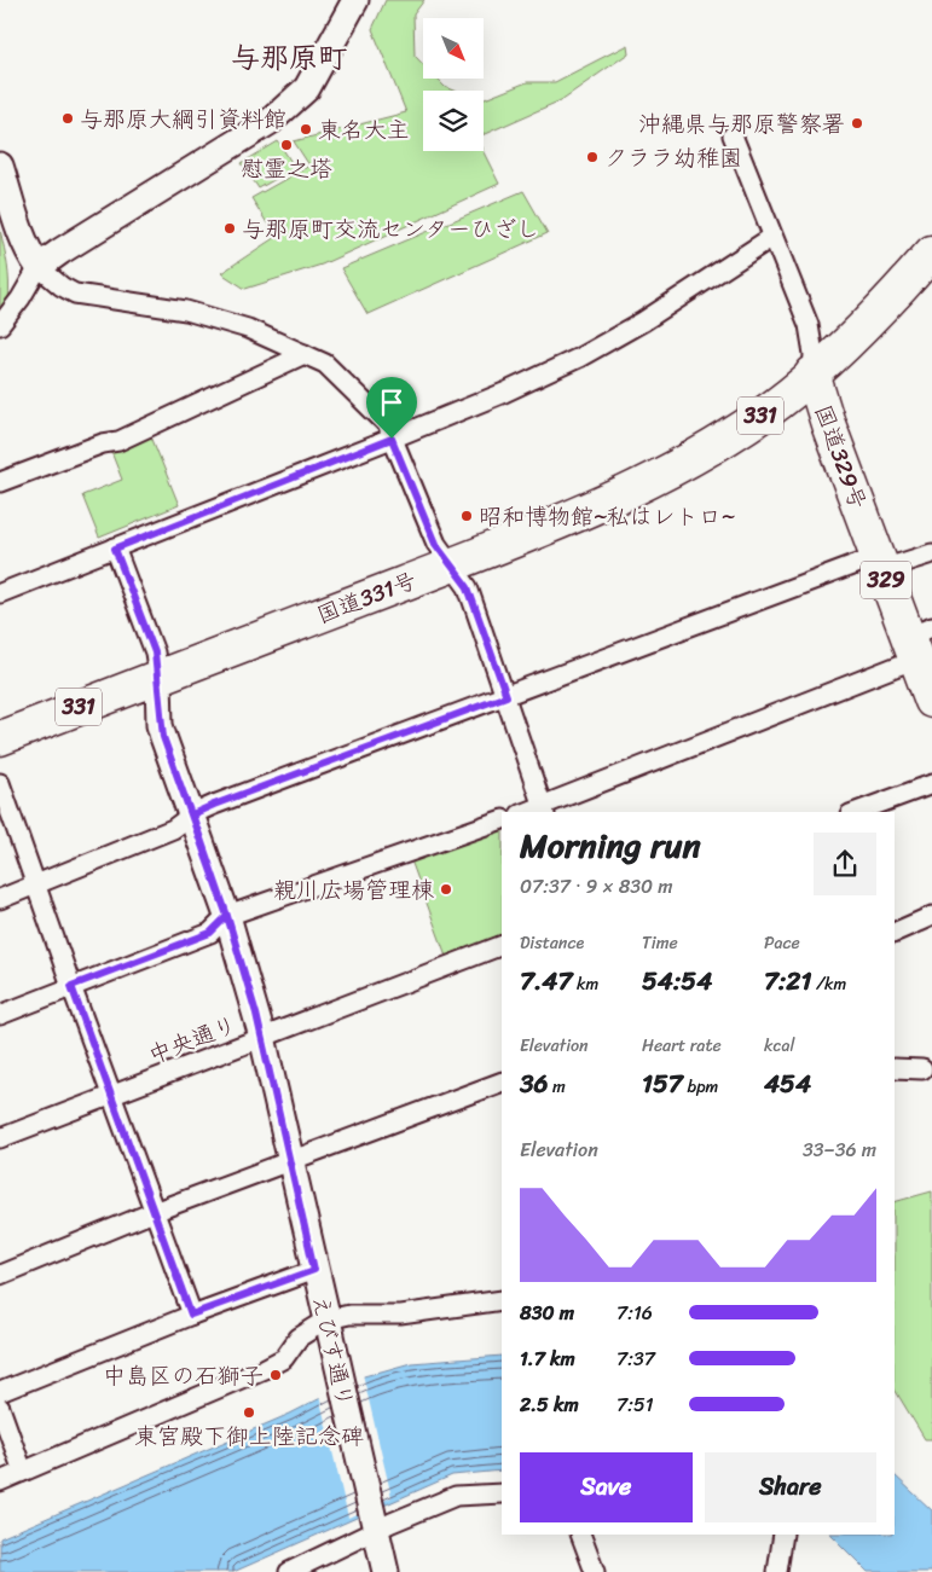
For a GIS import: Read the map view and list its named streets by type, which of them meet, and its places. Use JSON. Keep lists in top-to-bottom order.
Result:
{
  "streets": {
    "highway": [
      "331",
      "国道329号",
      "329",
      "国道331号"
    ],
    "street": ["中央通り", "えびす通り"]
  },
  "crossings": [
    ["国道329号", "国道331号"],
    ["国道331号", "えびす通り"],
    ["中央通り", "えびす通り"]
  ],
  "districts": ["与那原町"],
  "places": [
    "与那原大綱引資料館",
    "沖縄県与那原警察署",
    "東名大主",
    "慰霊之塔",
    "クララ幼稚園",
    "与那原町交流センターひざし",
    "昭和博物館~私はレトロ~",
    "親川広場管理棟",
    "中島区の石獅子",
    "東宮殿下御上陸記念碑"
  ],
  "north": "bottom right",
  "page": {
    "heading": ["Morning run", "07:37 · 9 × 830 m"],
    "stats": [
      ["Distance", "7.47 km"],
      ["Time", "54:54"],
      ["Pace", "7:21 /km"],
      ["Elevation", "36 m"],
      ["Heart rate", "157 bpm"],
      ["kcal", "454"]
    ],
    "chart": ["Elevation", "33–36 m"],
    "list": [
      {
        "name": "830 m",
        "note": "7:16"
      },
      {
        "name": "1.7 km",
        "note": "7:37"
      },
      {
        "name": "2.5 km",
        "note": "7:51"
      }
    ],
    "buttons": ["Save", "Share"]
  }
}
